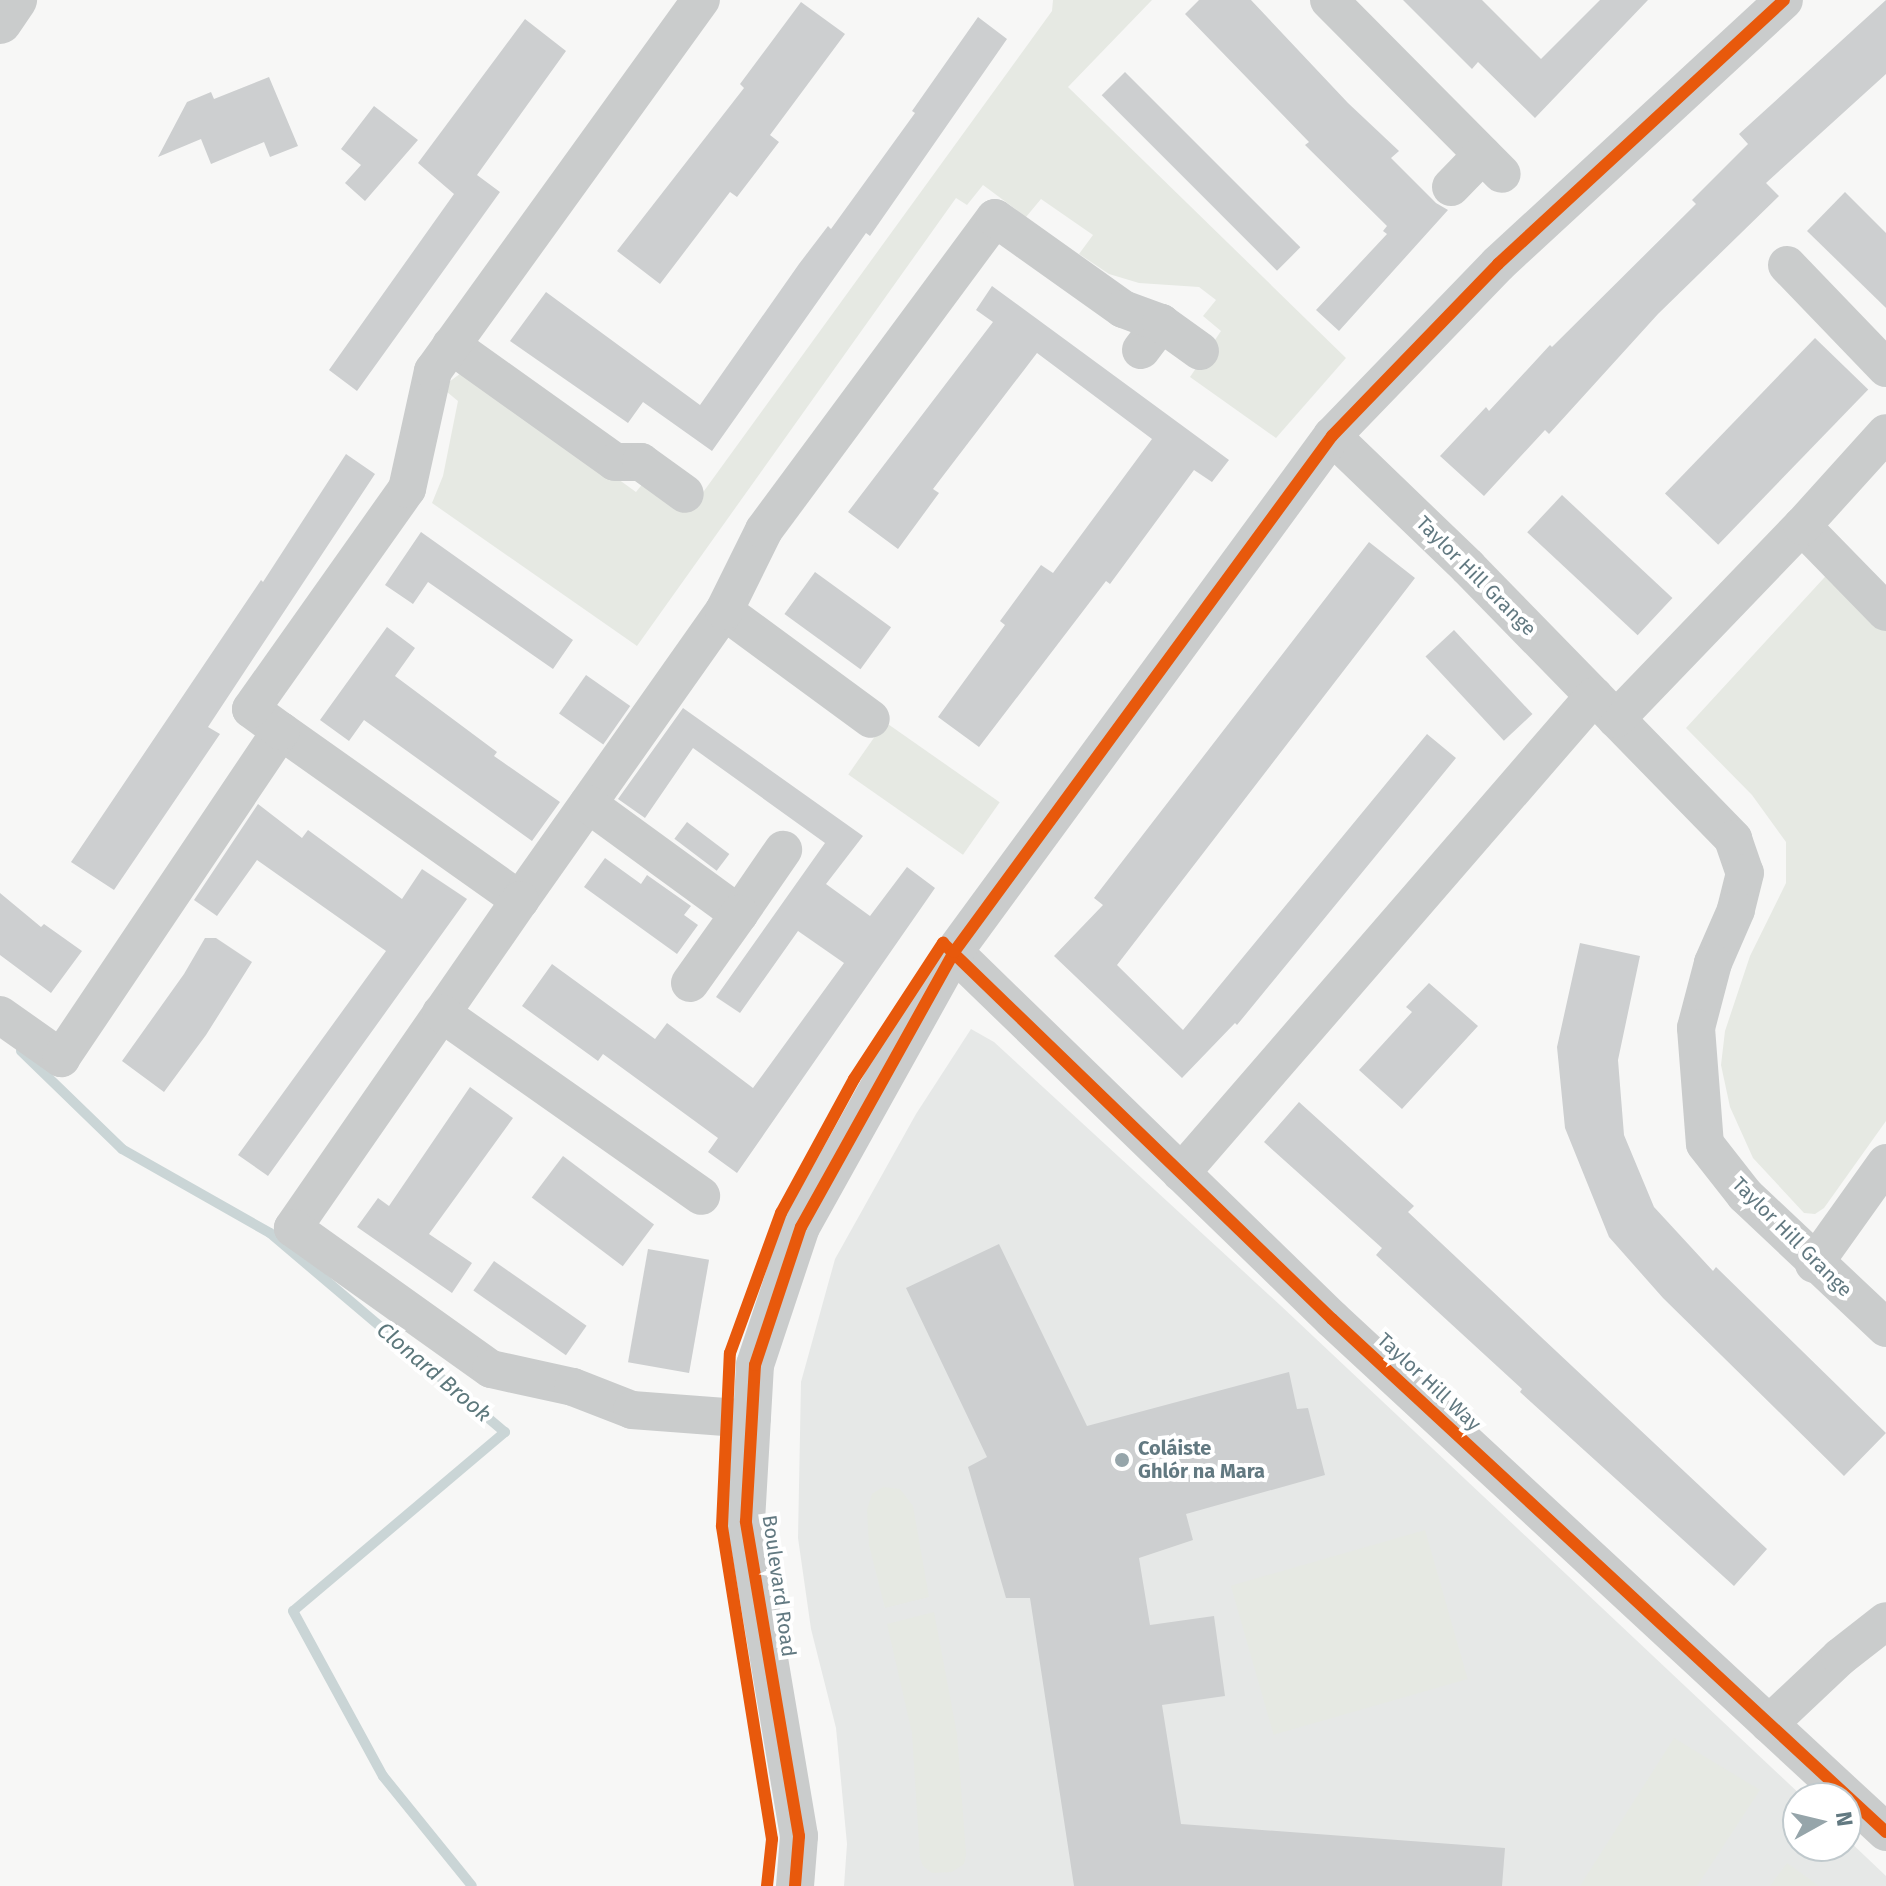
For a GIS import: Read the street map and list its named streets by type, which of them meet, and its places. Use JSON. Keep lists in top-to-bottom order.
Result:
{
  "streets": {
    "street": ["Taylor Hill Grange", "Taylor Hill Way", "Boulevard Road"]
  },
  "crossings": [
    ["Taylor Hill Grange", "Boulevard Road"],
    ["Taylor Hill Way", "Boulevard Road"]
  ],
  "water": ["Clonard Brook"],
  "places": ["Coláiste Ghlór na Mara"],
  "north": "right"
}
